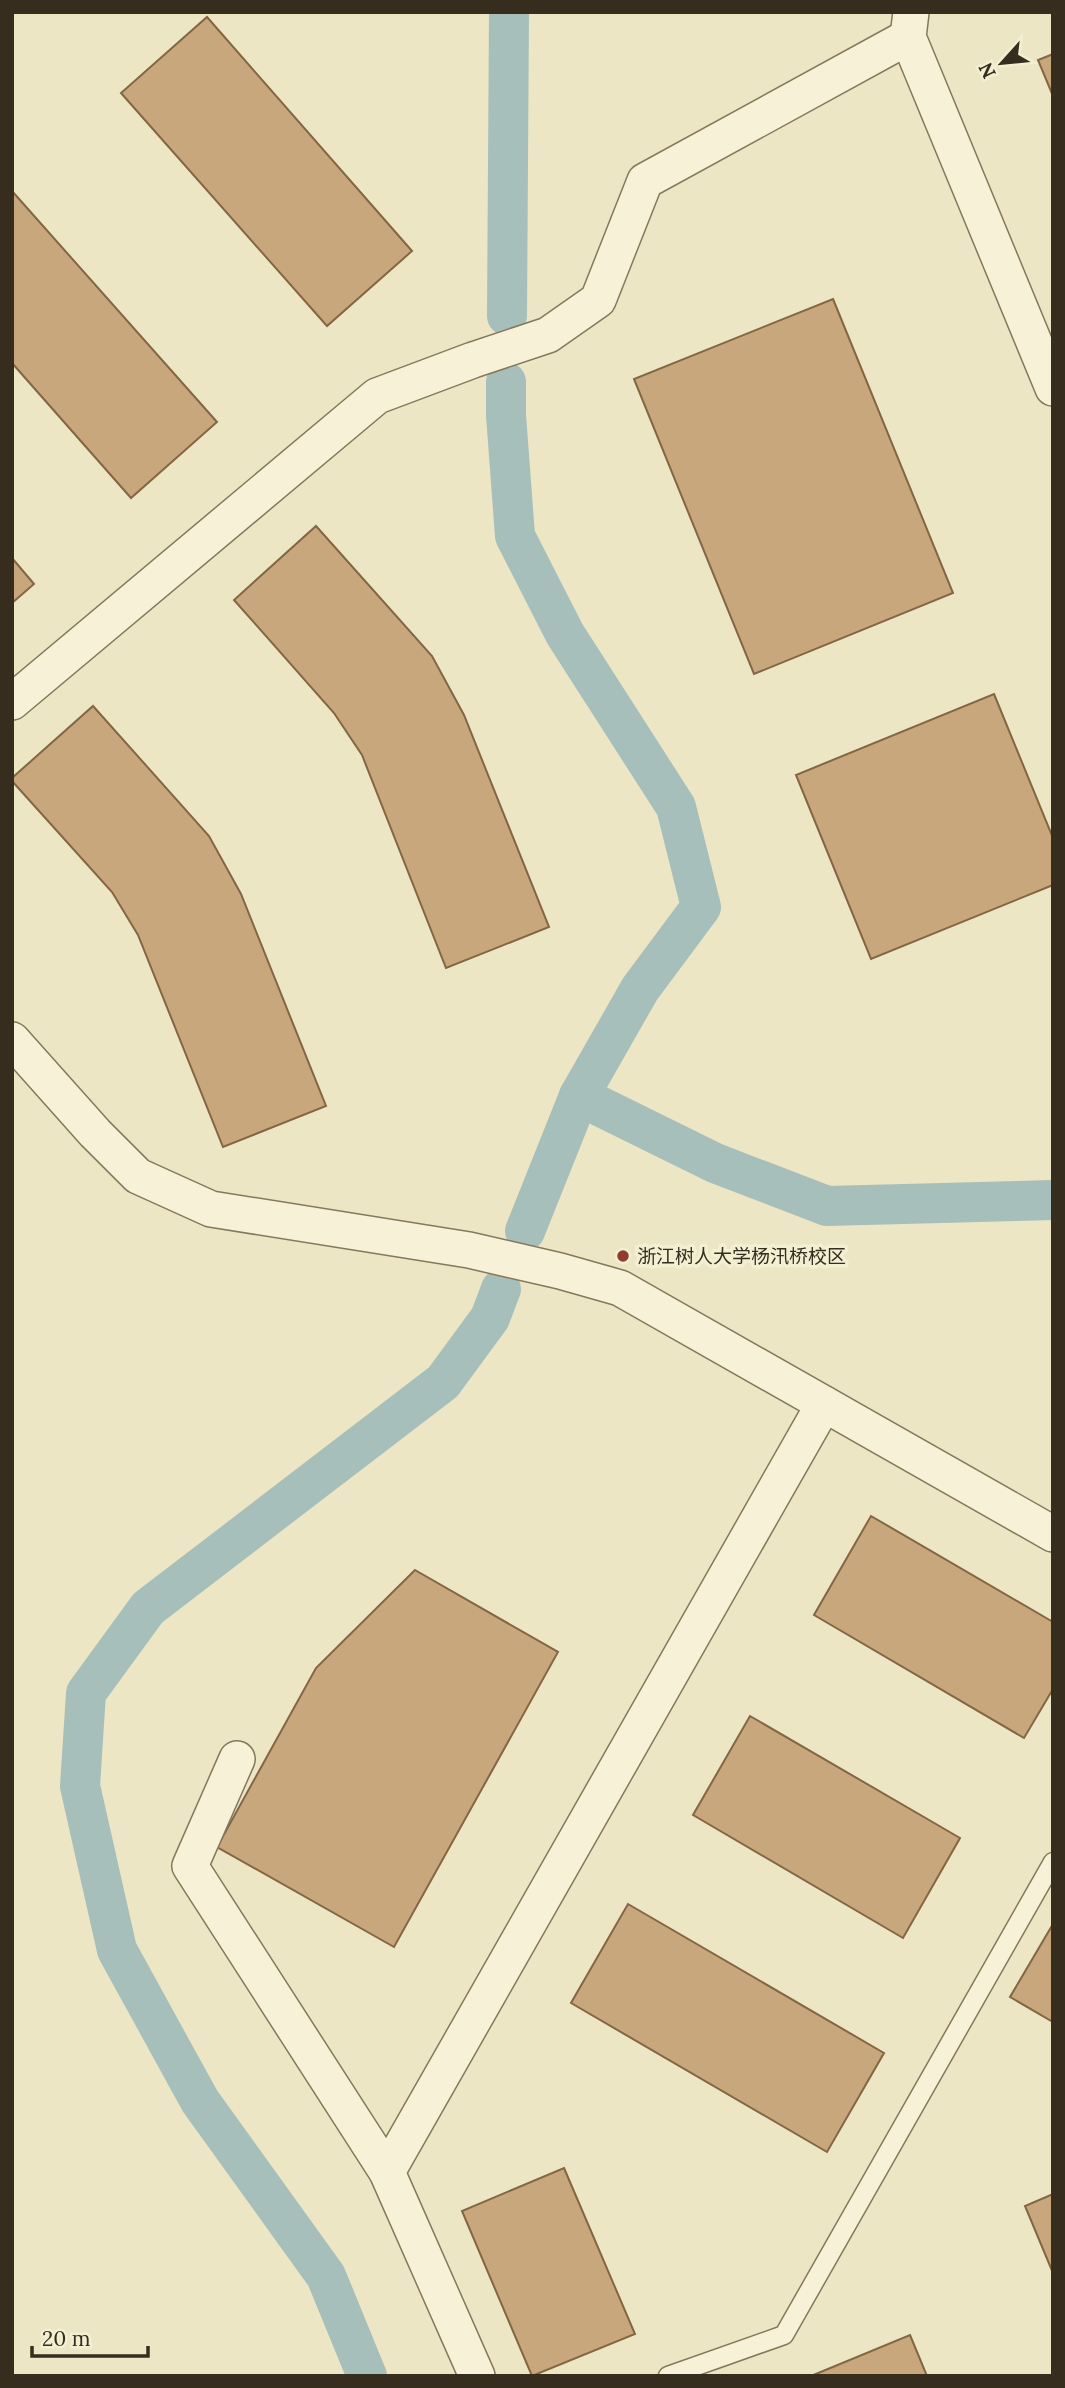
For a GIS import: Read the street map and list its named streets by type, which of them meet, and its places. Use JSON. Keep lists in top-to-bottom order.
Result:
{
  "places": ["浙江树人大学杨汛桥校区"],
  "scale_bar": "20 m",
  "north": "bottom left"
}
